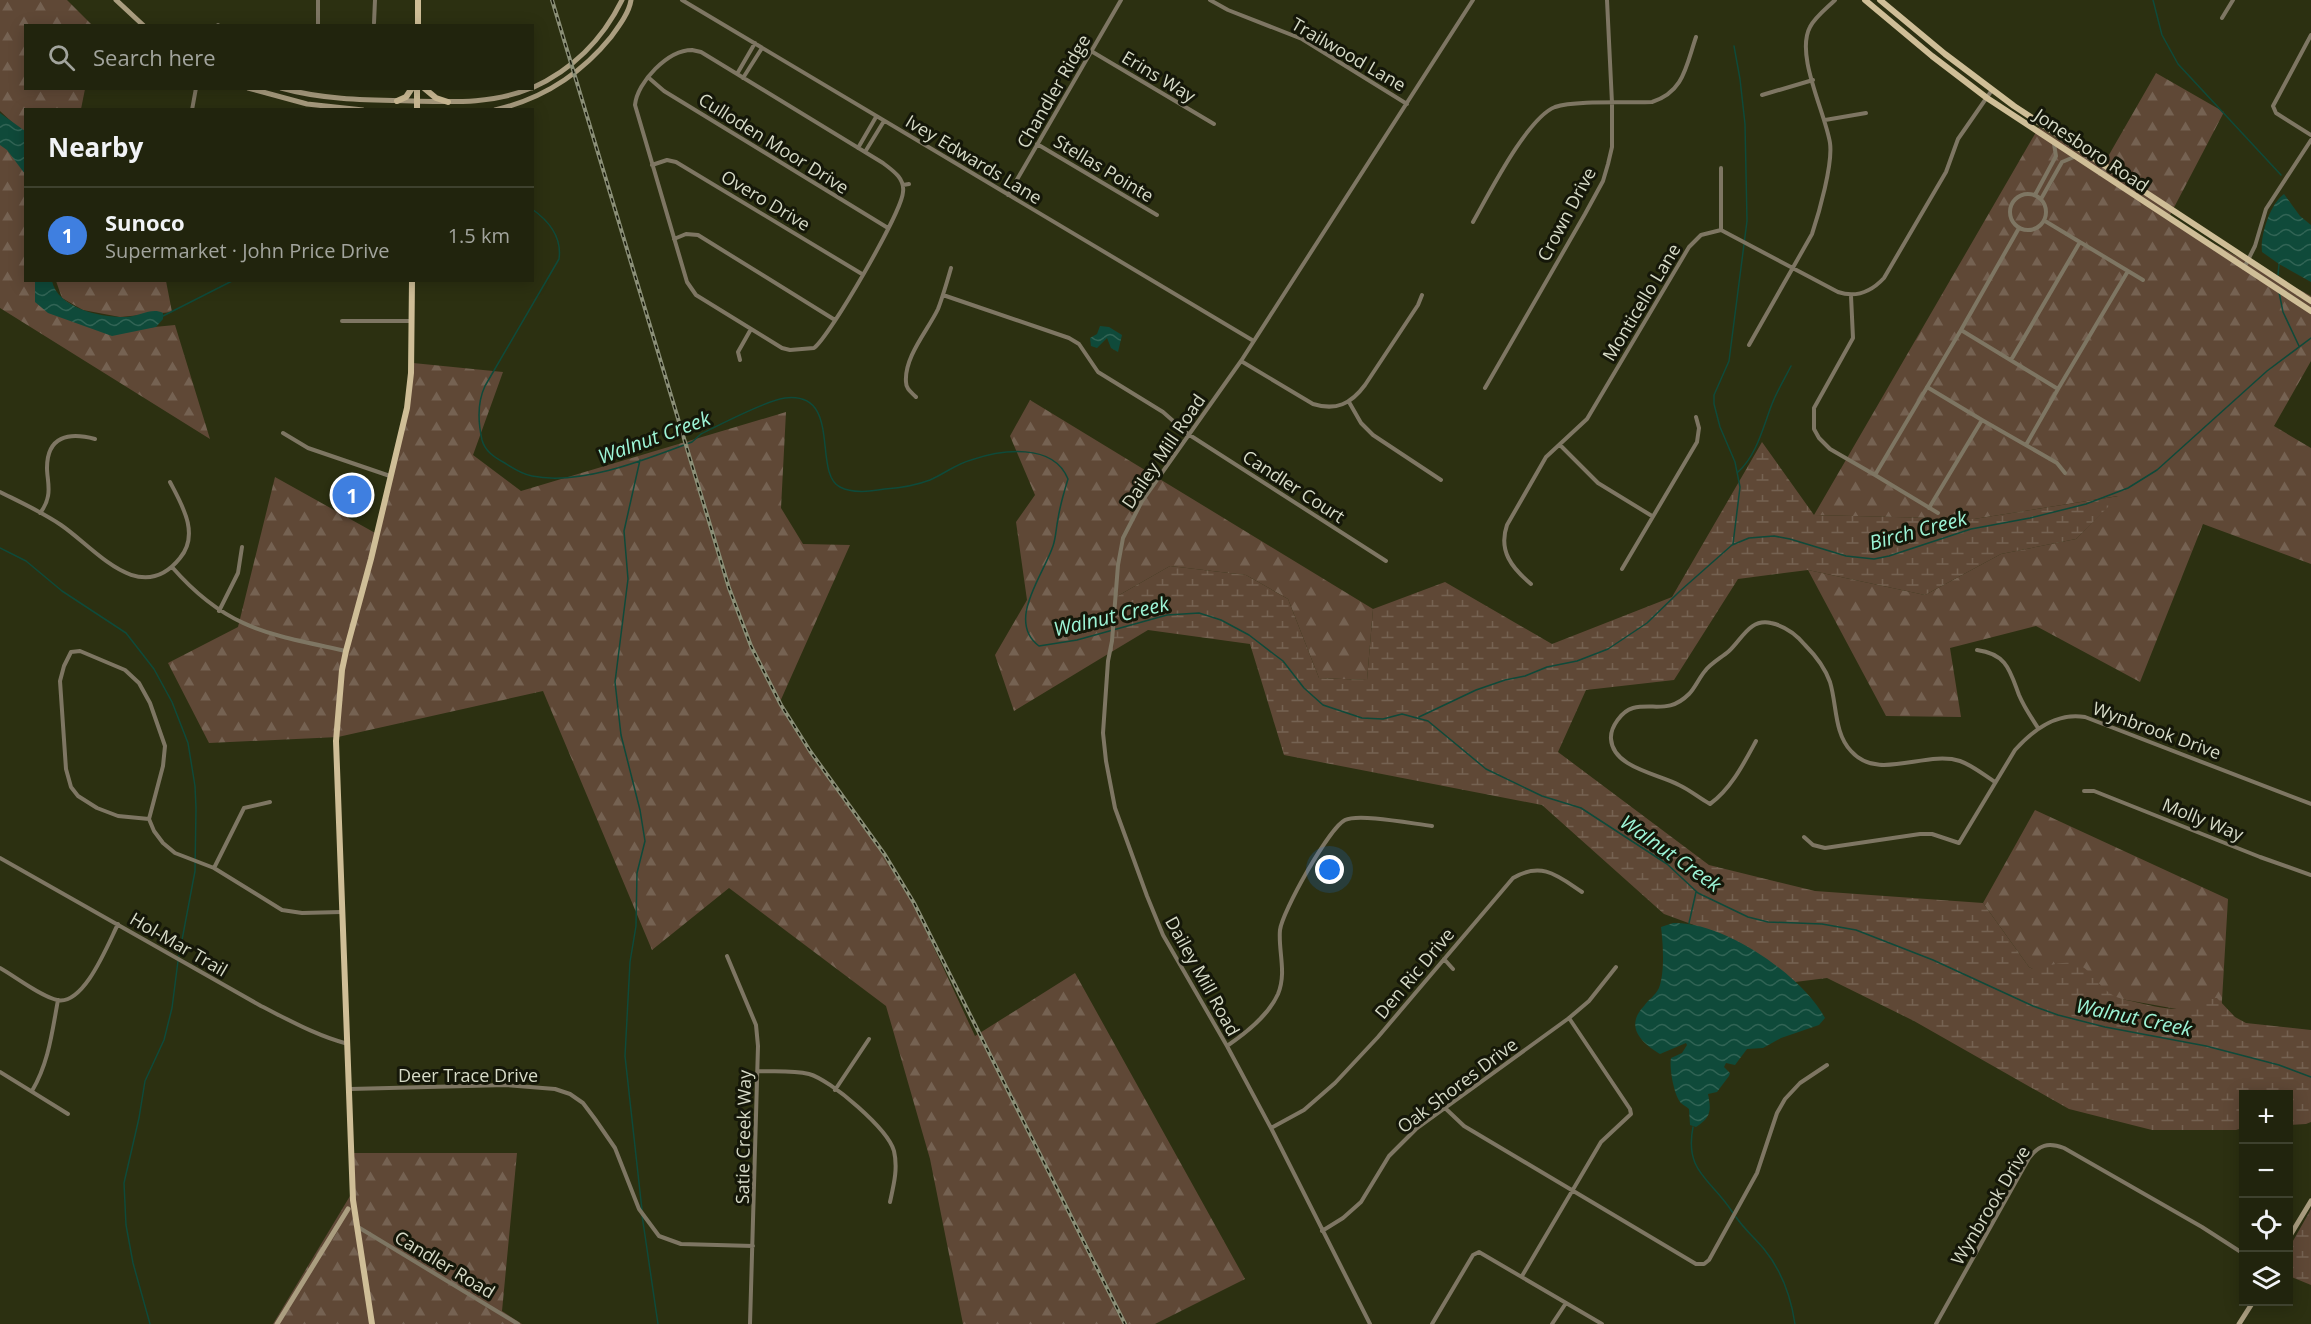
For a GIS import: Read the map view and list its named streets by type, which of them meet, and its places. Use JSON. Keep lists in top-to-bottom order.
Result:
{
  "streets": {
    "main road": ["Jonesboro Road"],
    "street": [
      "Trailwood Lane",
      "Erins Way",
      "Chandler Ridge",
      "Culloden Moor Drive",
      "Ivey Edwards Lane",
      "Stellas Pointe",
      "Overo Drive",
      "Crown Drive",
      "Monticello Lane",
      "Dailey Mill Road",
      "Candler Court",
      "Wynbrook Drive",
      "Molly Way",
      "Hol-Mar Trail",
      "Den Ric Drive",
      "Deer Trace Drive",
      "Oak Shores Drive",
      "Satie Creek Way",
      "Candler Road"
    ]
  },
  "crossings": [
    ["Trailwood Lane", "Dailey Mill Road"],
    ["Erins Way", "Chandler Ridge"],
    ["Chandler Ridge", "Ivey Edwards Lane"],
    ["Chandler Ridge", "Stellas Pointe"],
    ["Ivey Edwards Lane", "Dailey Mill Road"],
    ["Dailey Mill Road", "Candler Court"],
    ["Dailey Mill Road", "Den Ric Drive"],
    ["Dailey Mill Road", "Oak Shores Drive"],
    ["Deer Trace Drive", "Satie Creek Way"]
  ],
  "water": ["Walnut Creek", "Birch Creek"],
  "page": {
    "search": "Search here",
    "heading": "Nearby",
    "list": [
      {
        "mark": "1",
        "name": "Sunoco",
        "note": "Supermarket · John Price Drive",
        "value": "1.5 km"
      }
    ],
    "pins": "1",
    "map_buttons": ["+", "−"]
  }
}
